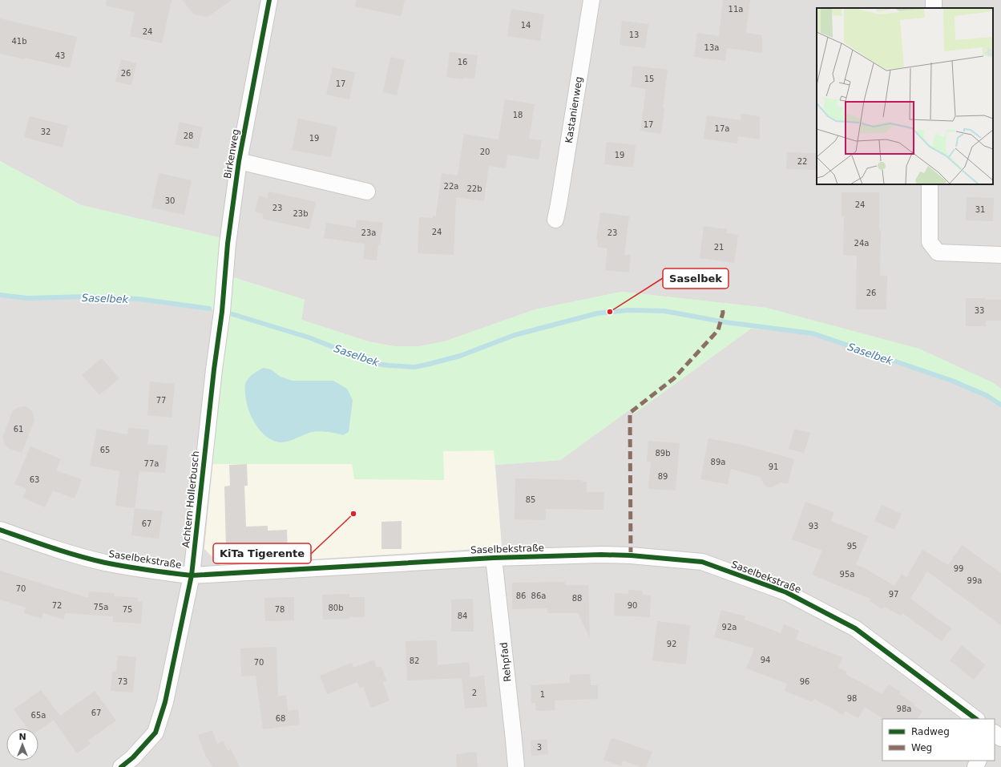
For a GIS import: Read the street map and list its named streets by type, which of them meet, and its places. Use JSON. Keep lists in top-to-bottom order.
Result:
{
  "streets": {
    "street": [
      "Kastanienweg",
      "Birkenweg",
      "Achtern Hollerbusch",
      "Saselbekstraße",
      "Rehpfad"
    ]
  },
  "crossings": [
    ["Birkenweg", "Achtern Hollerbusch"],
    ["Achtern Hollerbusch", "Saselbekstraße"],
    ["Saselbekstraße", "Rehpfad"]
  ],
  "water": ["Saselbek"],
  "places": ["Saselbek", "KiTa Tigerente"],
  "house_numbers": [
    "11a",
    "14",
    "24",
    "13",
    "41b",
    "13a",
    "43",
    "16",
    "26",
    "15",
    "17",
    "18",
    "17",
    "17a",
    "32",
    "28",
    "19",
    "20",
    "19",
    "22",
    "22a",
    "22b",
    "30",
    "24",
    "23",
    "31",
    "23b",
    "24",
    "23a",
    "23",
    "24a",
    "21",
    "26",
    "33",
    "77",
    "61",
    "65",
    "89b",
    "89a",
    "77a",
    "91",
    "89",
    "63",
    "85",
    "67",
    "93",
    "95",
    "99",
    "95a",
    "99a",
    "70",
    "97",
    "86",
    "86a",
    "88",
    "72",
    "90",
    "75a",
    "80b",
    "75",
    "78",
    "84",
    "92a",
    "92",
    "94",
    "82",
    "70",
    "73",
    "96",
    "2",
    "1",
    "98",
    "98a",
    "67",
    "65a",
    "68",
    "3"
  ],
  "legend": ["Radweg", "Weg"],
  "north": "top"
}
